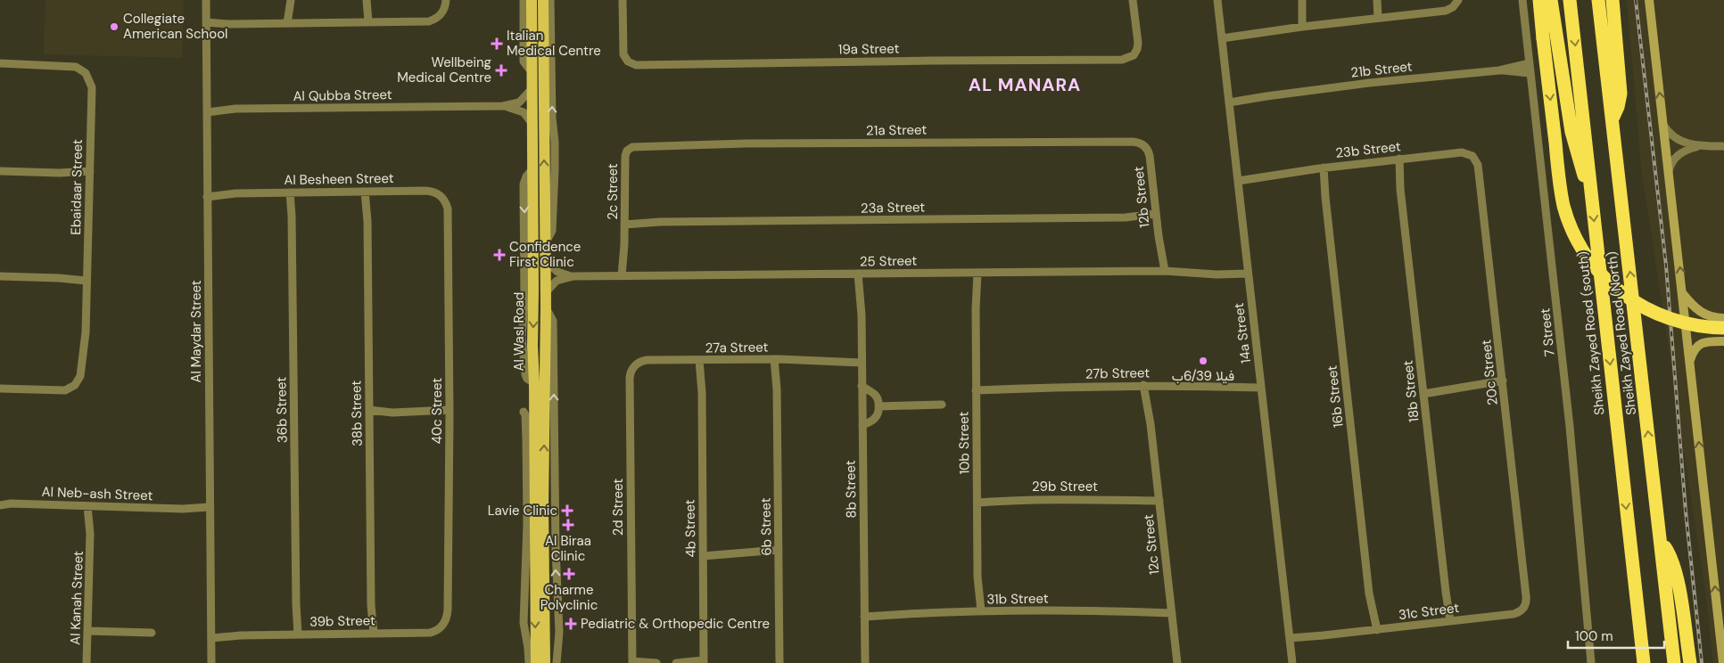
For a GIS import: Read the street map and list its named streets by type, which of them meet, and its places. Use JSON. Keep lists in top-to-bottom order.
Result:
{
  "streets": {
    "highway": ["Sheikh Zayed Road (south)", "Sheikh Zayed Road (North)"],
    "main road": ["Al Wasl Road"],
    "street": [
      "19a Street",
      "21b Street",
      "Al Qubba Street",
      "21a Street",
      "23b Street",
      "Al Besheen Street",
      "Ebaidaar Street",
      "2c Street",
      "12b Street",
      "23a Street",
      "25 Street",
      "Al Maydar Street",
      "7 Street",
      "14a Street",
      "27a Street",
      "20c Street",
      "27b Street",
      "18b Street",
      "16b Street",
      "36b Street",
      "40c Street",
      "38b Street",
      "10b Street",
      "29b Street",
      "8b Street",
      "Al Neb-ash Street",
      "2d Street",
      "6b Street",
      "4b Street",
      "12c Street",
      "Al Kanah Street",
      "31b Street",
      "31c Street",
      "39b Street"
    ]
  },
  "crossings": [
    ["21b Street", "7 Street"],
    ["21b Street", "14a Street"],
    ["Al Qubba Street", "Al Maydar Street"],
    ["Al Qubba Street", "Al Wasl Road"],
    ["21a Street", "2c Street"],
    ["21a Street", "12b Street"],
    ["23b Street", "14a Street"],
    ["23b Street", "20c Street"],
    ["23b Street", "18b Street"],
    ["23b Street", "16b Street"],
    ["Al Besheen Street", "Al Maydar Street"],
    ["Al Besheen Street", "36b Street"],
    ["Al Besheen Street", "40c Street"],
    ["Al Besheen Street", "38b Street"],
    ["2c Street", "23a Street"],
    ["2c Street", "25 Street"],
    ["12b Street", "23a Street"],
    ["12b Street", "25 Street"],
    ["25 Street", "Al Wasl Road"],
    ["25 Street", "14a Street"],
    ["25 Street", "10b Street"],
    ["25 Street", "8b Street"],
    ["Al Maydar Street", "Al Neb-ash Street"],
    ["Al Maydar Street", "39b Street"],
    ["14a Street", "27b Street"],
    ["14a Street", "31c Street"],
    ["27a Street", "8b Street"],
    ["27a Street", "2d Street"],
    ["27a Street", "6b Street"],
    ["27a Street", "4b Street"],
    ["20c Street", "31c Street"],
    ["27b Street", "10b Street"],
    ["27b Street", "12c Street"],
    ["18b Street", "31c Street"],
    ["16b Street", "31c Street"],
    ["36b Street", "39b Street"],
    ["40c Street", "39b Street"],
    ["38b Street", "39b Street"],
    ["10b Street", "29b Street"],
    ["10b Street", "31b Street"],
    ["29b Street", "12c Street"],
    ["8b Street", "31b Street"],
    ["Al Neb-ash Street", "Al Kanah Street"],
    ["12c Street", "31b Street"]
  ],
  "one_way": ["Sheikh Zayed Road (North)"],
  "districts": ["AL MANARA"],
  "places": {
    "other": ["Collegiate American School", "فيلا 6/39ب"],
    "health": [
      "Italian Medical Centre",
      "Wellbeing Medical Centre",
      "Confidence First Clinic",
      "Lavie Clinic",
      "Al Biraa Clinic",
      "Charme Polyclinic",
      "Pediatric & Orthopedic Centre"
    ]
  },
  "scale_bar": "100 m"
}
